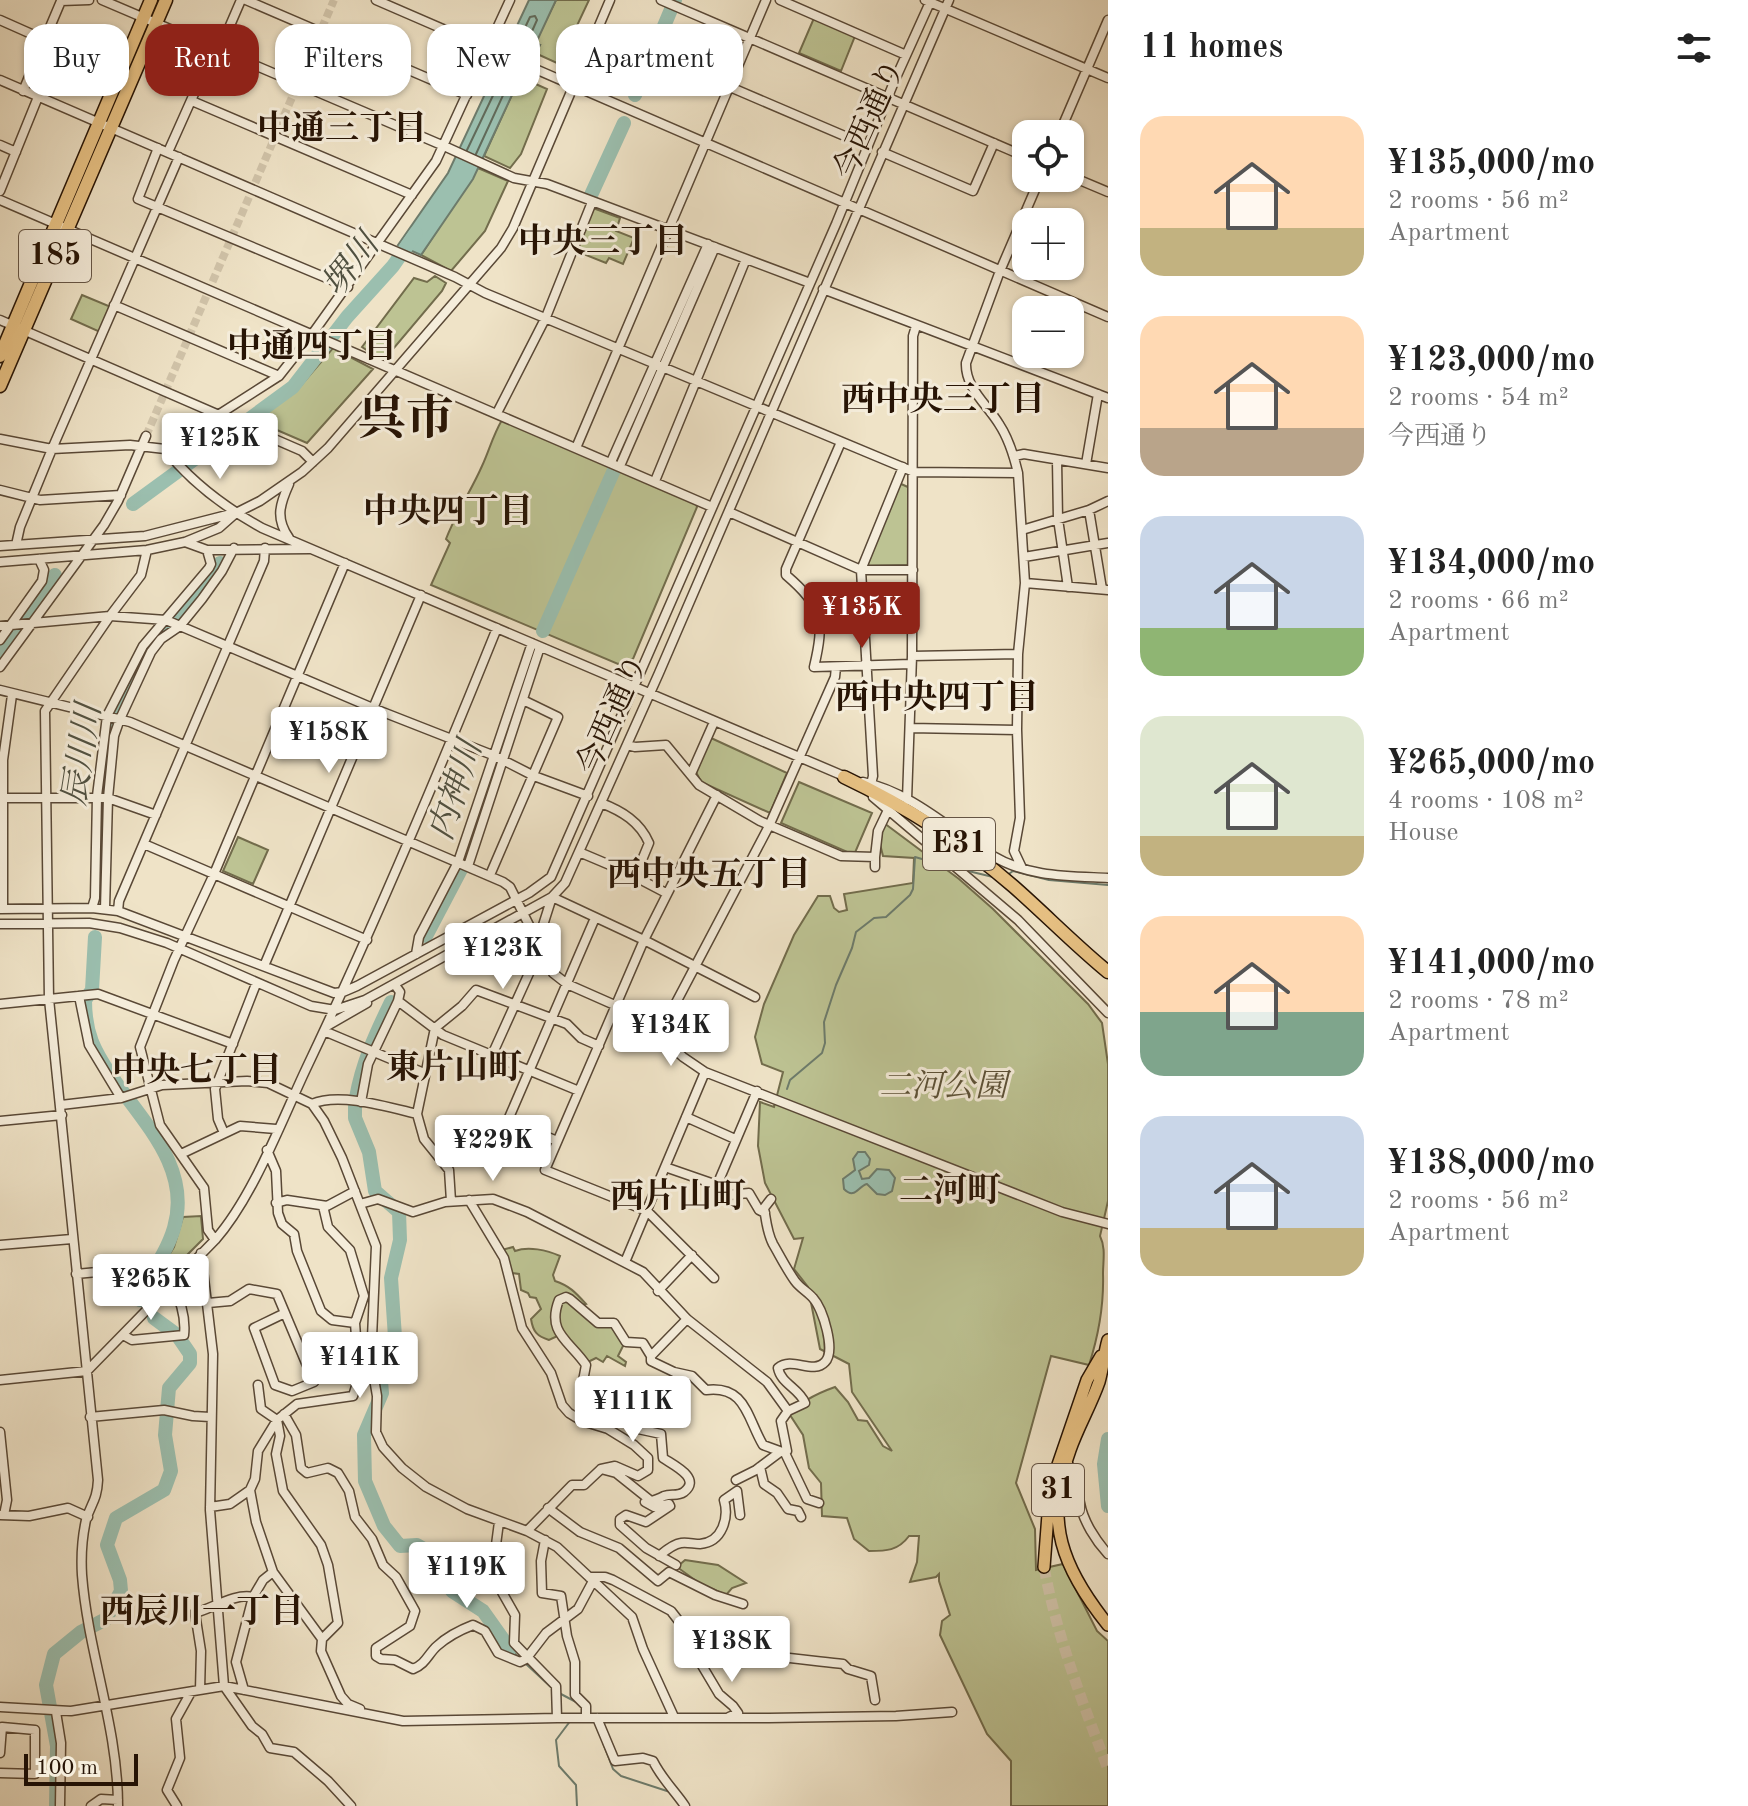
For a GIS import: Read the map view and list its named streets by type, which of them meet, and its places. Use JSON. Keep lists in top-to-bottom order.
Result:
{
  "streets": {
    "highway": ["185", "E31"],
    "main road": ["31"],
    "street": ["今西通り"]
  },
  "districts": [
    "中通三丁目",
    "中央三丁目",
    "中通四丁目",
    "西中央三丁目",
    "呉市",
    "中央四丁目",
    "西中央四丁目",
    "西中央五丁目",
    "東片山町",
    "中央七丁目",
    "二河町",
    "西片山町",
    "西辰川一丁目"
  ],
  "water": ["堺川", "辰川川", "内神川"],
  "parks": ["二河公園"],
  "scale_bar": "100 m",
  "page": {
    "heading": "11 homes",
    "chip": [
      "Buy",
      "Rent",
      "Filters",
      "New",
      "Apartment"
    ],
    "list": [
      {
        "name": "¥135,000/mo",
        "note": "2 rooms · 56 m² · Apartment"
      },
      {
        "name": "¥123,000/mo",
        "note": "2 rooms · 54 m² · 今西通り"
      },
      {
        "name": "¥134,000/mo",
        "note": "2 rooms · 66 m² · Apartment"
      },
      {
        "name": "¥265,000/mo",
        "note": "4 rooms · 108 m² · House"
      },
      {
        "name": "¥141,000/mo",
        "note": "2 rooms · 78 m² · Apartment"
      },
      {
        "name": "¥138,000/mo",
        "note": "2 rooms · 56 m² · Apartment"
      }
    ],
    "map_buttons": ["+", "−"],
    "price": [
      "¥125K",
      "¥135K",
      "¥158K",
      "¥123K",
      "¥134K",
      "¥229K",
      "¥265K",
      "¥141K",
      "¥111K",
      "¥119K",
      "¥138K"
    ],
    "scale": "100 m"
  }
}
